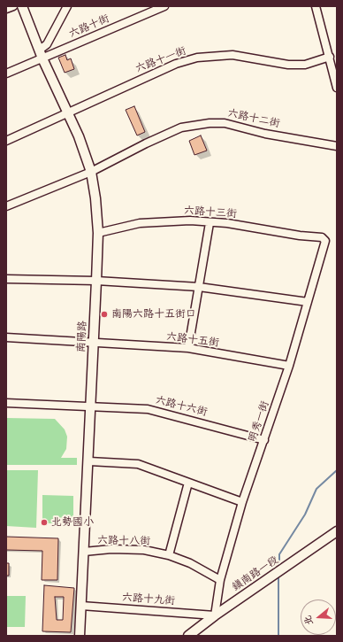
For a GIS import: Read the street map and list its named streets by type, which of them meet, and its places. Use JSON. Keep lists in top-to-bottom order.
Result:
{
  "streets": {
    "street": [
      "六路十街",
      "六路十一街",
      "六路十二街",
      "六路十三街",
      "南陽路",
      "六路十五街",
      "六路十六街",
      "明秀一街",
      "六路十八街",
      "鎮南路一段",
      "六路十九街"
    ]
  },
  "crossings": [
    ["六路十街", "南陽路"],
    ["六路十一街", "南陽路"],
    ["六路十二街", "南陽路"],
    ["六路十三街", "南陽路"],
    ["六路十三街", "明秀一街"],
    ["南陽路", "六路十五街"],
    ["南陽路", "六路十六街"],
    ["南陽路", "六路十八街"],
    ["南陽路", "六路十九街"],
    ["六路十五街", "明秀一街"],
    ["六路十六街", "明秀一街"],
    ["明秀一街", "六路十八街"],
    ["明秀一街", "鎮南路一段"],
    ["明秀一街", "六路十九街"],
    ["鎮南路一段", "六路十九街"]
  ],
  "places": ["南陽六路十五街口", "北勢國小"],
  "north": "left"
}
